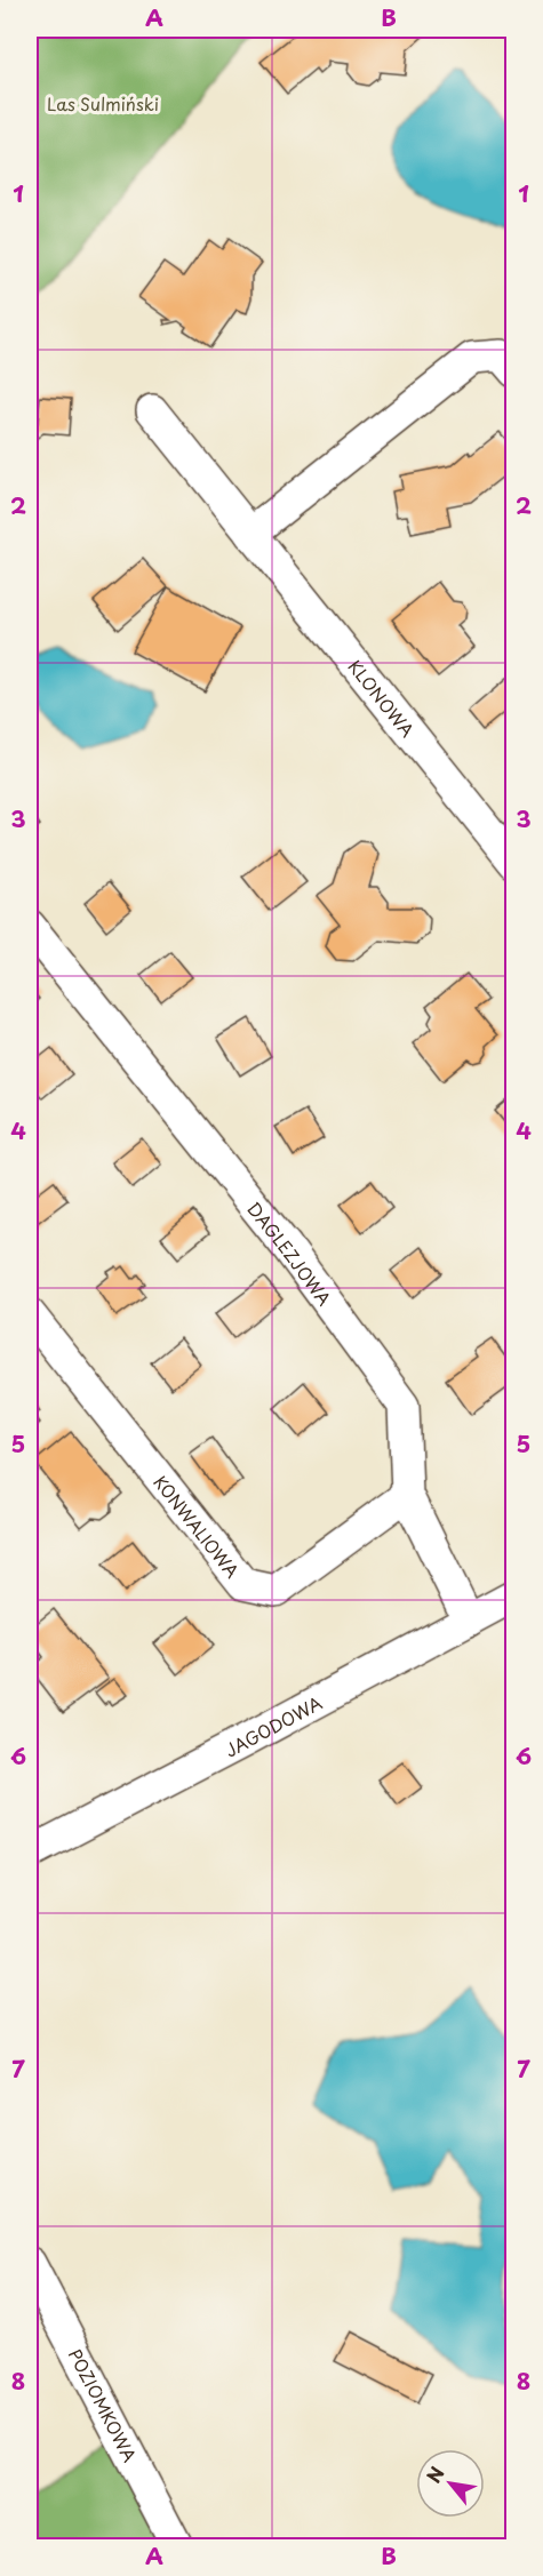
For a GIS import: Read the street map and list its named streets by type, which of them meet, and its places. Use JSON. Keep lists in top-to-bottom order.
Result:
{
  "streets": {
    "street": [
      "KLONOWA",
      "DAGLEZJOWA",
      "KONWALIOWA",
      "JAGODOWA",
      "POZIOMKOWA"
    ]
  },
  "crossings": [
    ["DAGLEZJOWA", "KONWALIOWA"],
    ["DAGLEZJOWA", "JAGODOWA"]
  ],
  "parks": ["Las Sulmiński"],
  "north": "top left",
  "grid": {
    "columns": ["A", "B"],
    "rows": [
      "1",
      "2",
      "3",
      "4",
      "5",
      "6",
      "7",
      "8"
    ]
  }
}
